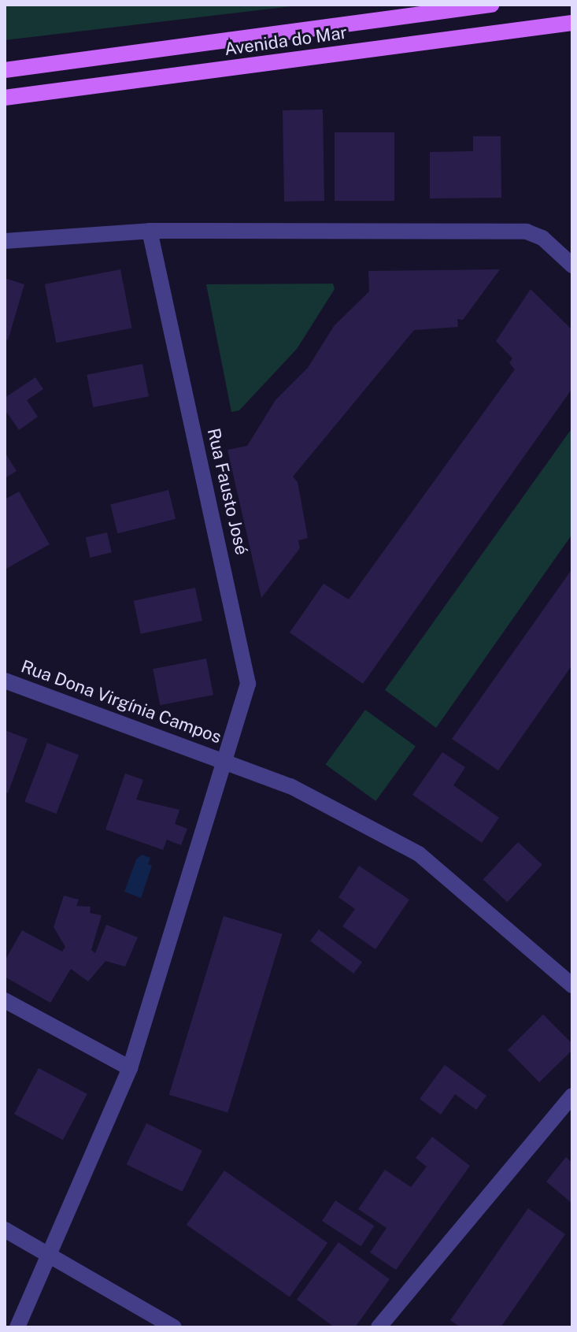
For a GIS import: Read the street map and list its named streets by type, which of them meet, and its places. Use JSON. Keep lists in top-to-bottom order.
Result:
{
  "streets": {
    "main road": ["Avenida do Mar"],
    "street": ["Rua Fausto José", "Rua Dona Virgínia Campos"]
  },
  "crossings": [
    ["Rua Fausto José", "Rua Dona Virgínia Campos"]
  ]
}
